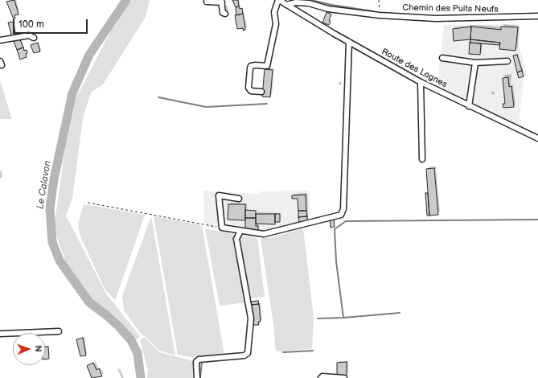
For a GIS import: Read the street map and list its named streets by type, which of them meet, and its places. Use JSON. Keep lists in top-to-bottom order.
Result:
{
  "streets": {
    "street": ["Chemin des Puits Neufs", "Route des Lagnes"]
  },
  "crossings": [
    ["Chemin des Puits Neufs", "Route des Lagnes"]
  ],
  "water": ["Le Calavon"],
  "scale_bar": "100 m",
  "north": "right"
}
